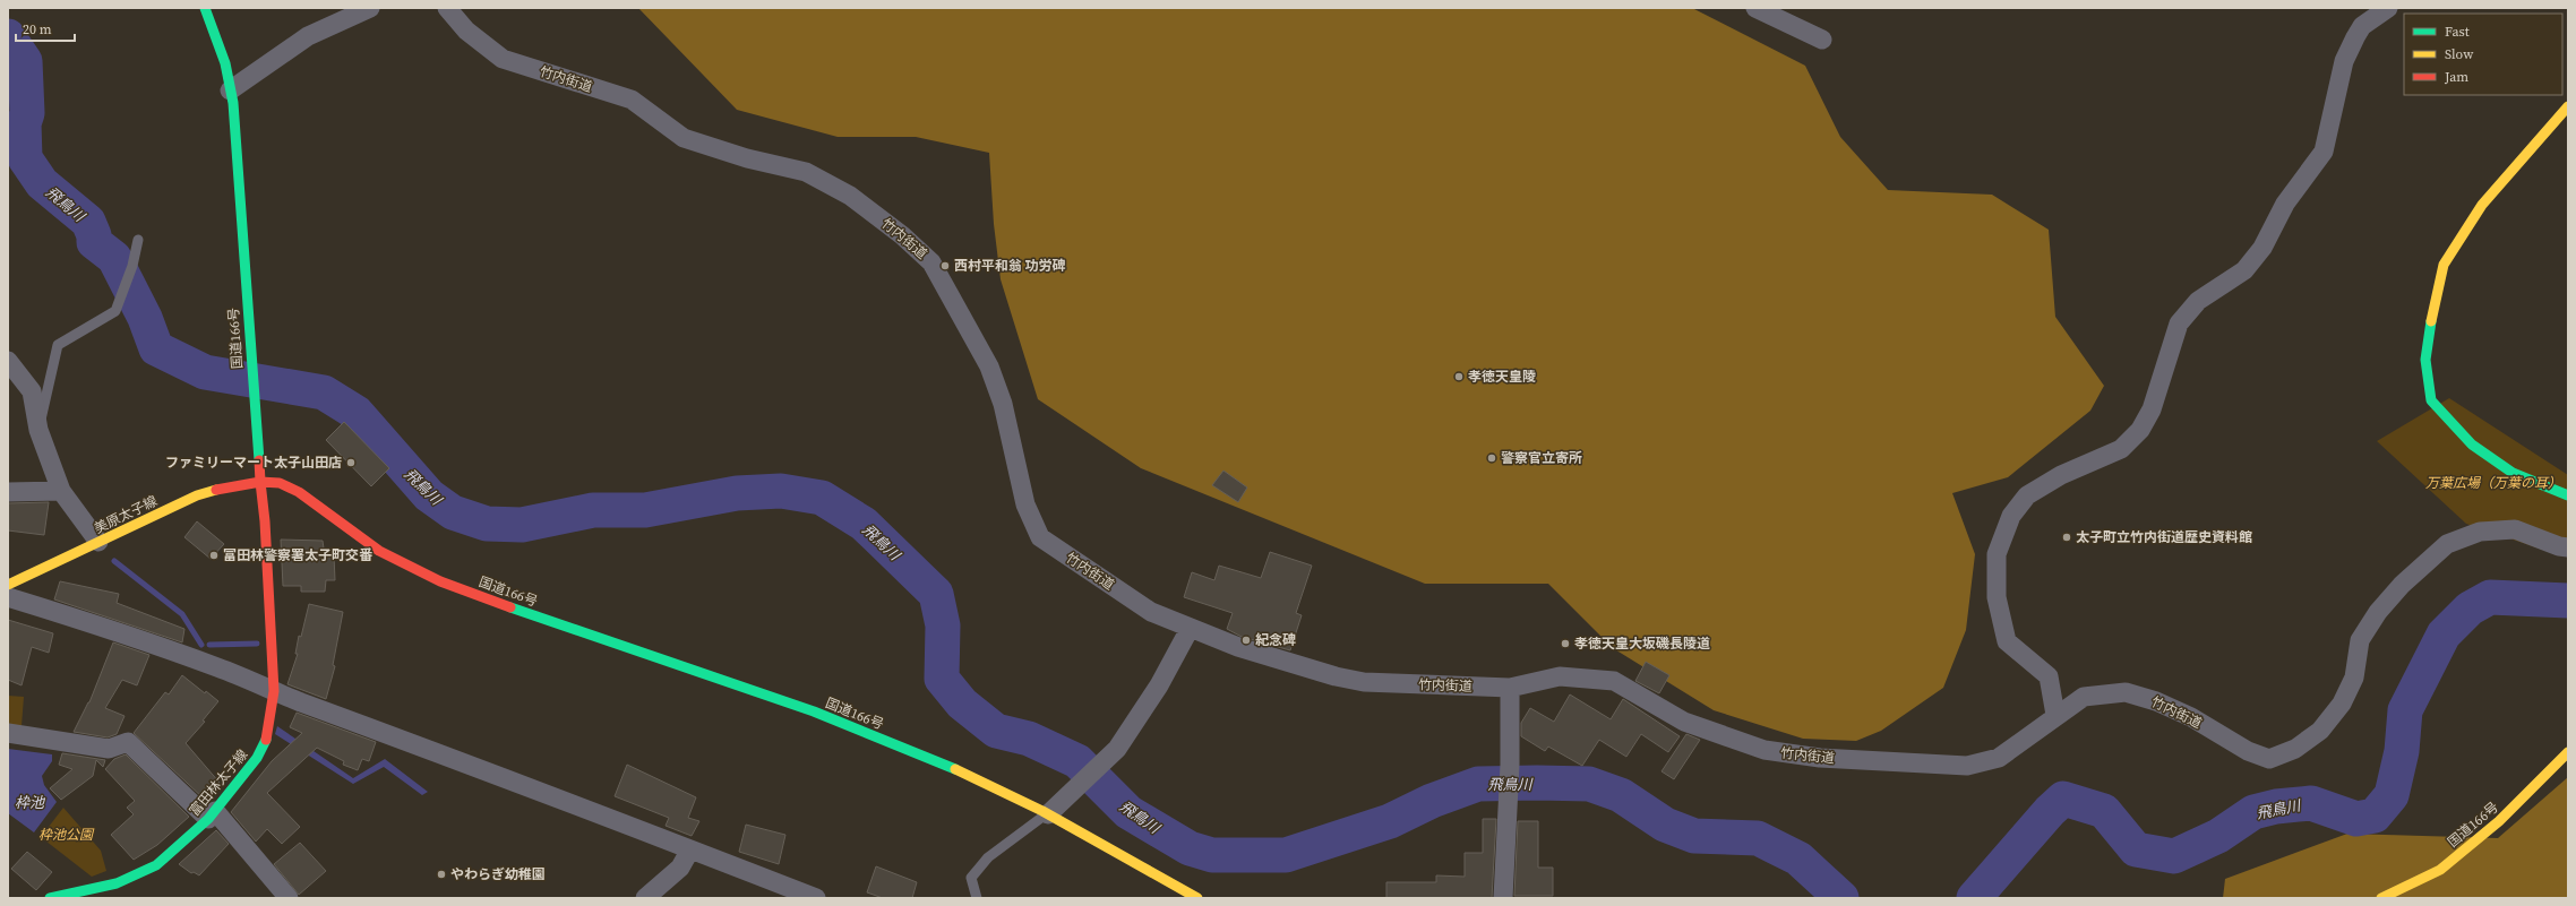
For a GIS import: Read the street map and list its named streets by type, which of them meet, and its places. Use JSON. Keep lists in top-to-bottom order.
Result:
{
  "streets": {
    "main road": ["国道166号", "美原太子線", "富田林太子線"],
    "street": ["竹内街道"]
  },
  "crossings": [
    ["国道166号", "美原太子線"],
    ["国道166号", "富田林太子線"],
    ["美原太子線", "富田林太子線"]
  ],
  "water": ["飛鳥川", "枠池"],
  "parks": ["万葉広場（万葉の耳）", "枠池公園"],
  "places": [
    "西村平和翁 功労碑",
    "孝徳天皇陵",
    "警察官立寄所",
    "ファミリーマート太子山田店",
    "太子町立竹内街道歴史資料館",
    "富田林警察署太子町交番",
    "紀念碑",
    "孝徳天皇大坂磯長陵道",
    "やわらぎ幼稚園"
  ],
  "legend": ["Fast", "Slow", "Jam"],
  "scale_bar": "20 m"
}
